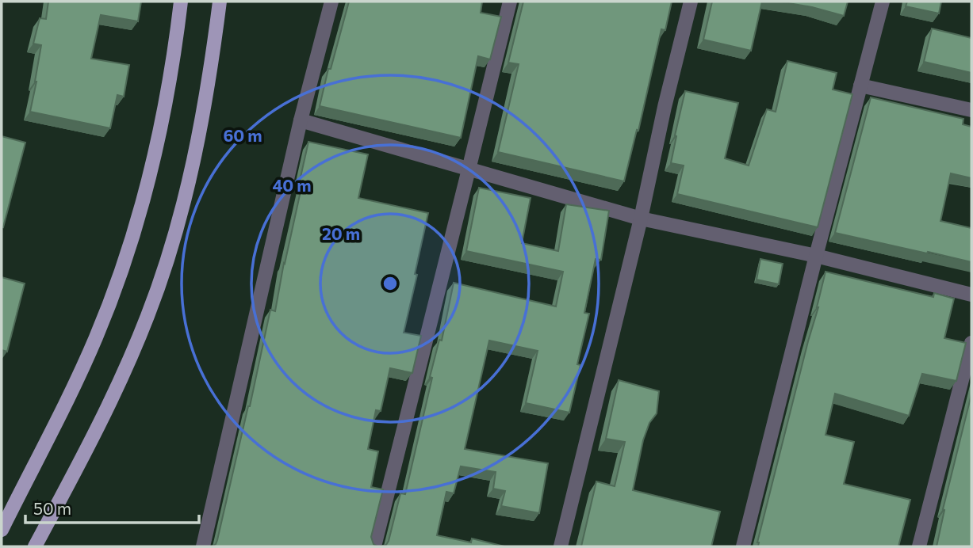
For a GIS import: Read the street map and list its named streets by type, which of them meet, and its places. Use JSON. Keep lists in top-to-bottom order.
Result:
{
  "scale_bar": "50 m",
  "rings": ["60 m", "40 m", "20 m"]
}
